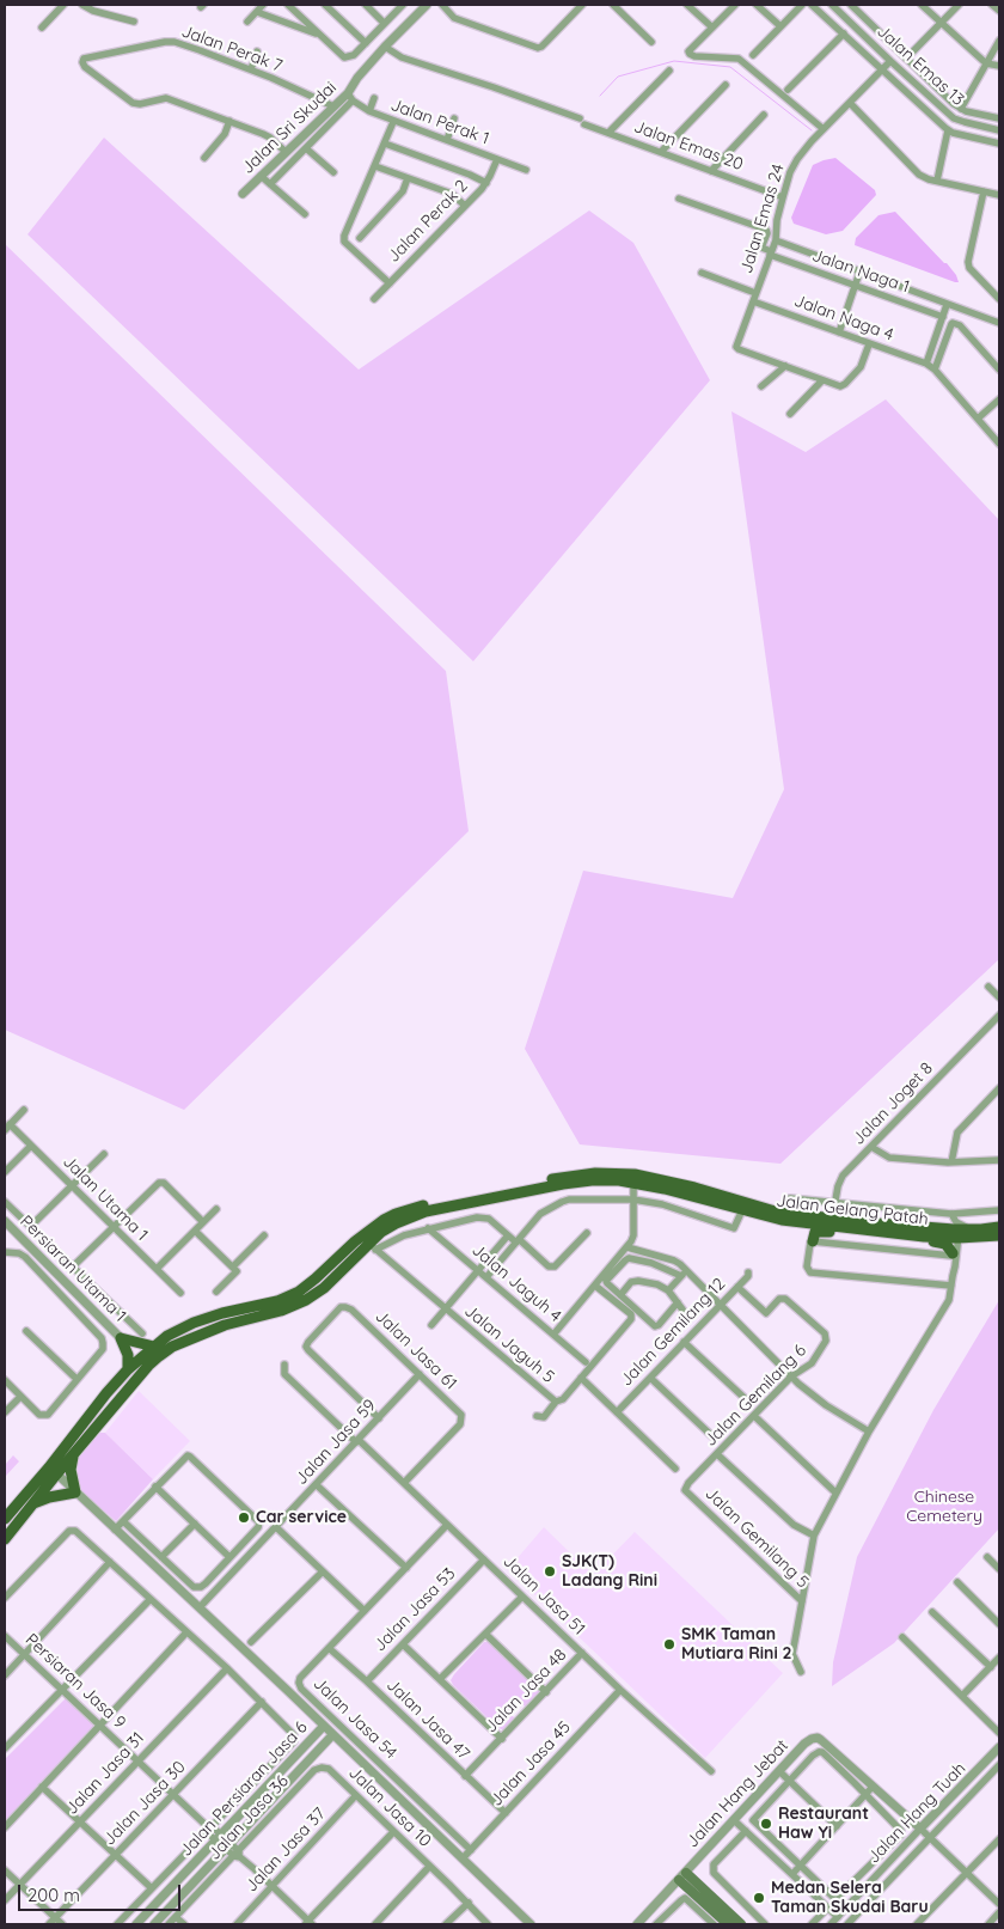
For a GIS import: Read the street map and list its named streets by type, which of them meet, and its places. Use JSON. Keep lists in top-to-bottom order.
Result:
{
  "streets": {
    "main road": ["Jalan Gelang Patah"],
    "street": [
      "Jalan Perak 7",
      "Jalan Emas 13",
      "Jalan Perak 1",
      "Jalan Sri Skudai",
      "Jalan Emas 20",
      "Jalan Emas 24",
      "Jalan Perak 2",
      "Jalan Naga 1",
      "Jalan Naga 4",
      "Jalan Joget 8",
      "Jalan Utama 1",
      "Persiaran Utama 1",
      "Jalan Jaguh 4",
      "Jalan Gemilang 12",
      "Jalan Jaguh 5",
      "Jalan Jasa 61",
      "Jalan Gemilang 6",
      "Jalan Jasa 59",
      "Jalan Gemilang 5",
      "Jalan Jasa 51",
      "Jalan Jasa 53",
      "Persiaran Jasa 9",
      "Jalan Jasa 48",
      "Jalan Jasa 54",
      "Jalan Jasa 47",
      "Jalan Jasa 45",
      "Jalan Jasa 31",
      "Jalan Persiaran Jasa 6",
      "Jalan Hang Jebat",
      "Jalan Jasa 30",
      "Jalan Jasa 10",
      "Jalan Hang Tuah",
      "Jalan Jasa 36",
      "Jalan Jasa 37"
    ]
  },
  "crossings": [
    ["Jalan Perak 7", "Jalan Sri Skudai"],
    ["Jalan Emas 13", "Jalan Emas 24"],
    ["Jalan Perak 1", "Jalan Sri Skudai"],
    ["Jalan Perak 1", "Jalan Perak 2"],
    ["Jalan Sri Skudai", "Jalan Emas 20"],
    ["Jalan Emas 20", "Jalan Emas 24"],
    ["Jalan Emas 24", "Jalan Naga 1"],
    ["Jalan Emas 24", "Jalan Naga 4"],
    ["Jalan Joget 8", "Jalan Gelang Patah"],
    ["Jalan Gelang Patah", "Jalan Gemilang 5"],
    ["Jalan Gemilang 12", "Jalan Gemilang 6"],
    ["Jalan Jasa 61", "Jalan Jasa 59"],
    ["Jalan Jasa 61", "Jalan Jasa 51"],
    ["Jalan Gemilang 6", "Jalan Gemilang 5"],
    ["Jalan Jasa 59", "Jalan Jasa 51"],
    ["Jalan Jasa 51", "Jalan Jasa 53"],
    ["Jalan Jasa 51", "Jalan Jasa 48"],
    ["Jalan Jasa 51", "Jalan Jasa 54"],
    ["Jalan Jasa 51", "Jalan Jasa 45"],
    ["Jalan Jasa 53", "Jalan Jasa 47"],
    ["Persiaran Jasa 9", "Jalan Jasa 31"],
    ["Persiaran Jasa 9", "Jalan Persiaran Jasa 6"],
    ["Persiaran Jasa 9", "Jalan Jasa 30"],
    ["Persiaran Jasa 9", "Jalan Jasa 36"],
    ["Persiaran Jasa 9", "Jalan Jasa 37"],
    ["Jalan Jasa 48", "Jalan Jasa 47"],
    ["Jalan Jasa 54", "Jalan Jasa 47"],
    ["Jalan Jasa 54", "Jalan Jasa 45"],
    ["Jalan Jasa 47", "Jalan Jasa 45"],
    ["Jalan Hang Jebat", "Jalan Hang Tuah"],
    ["Jalan Jasa 10", "Jalan Jasa 36"],
    ["Jalan Jasa 10", "Jalan Jasa 37"]
  ],
  "parks": ["Chinese Cemetery"],
  "places": [
    "Car service",
    "SJK(T) Ladang Rini",
    "SMK Taman Mutiara Rini 2",
    "Restaurant Haw Yi",
    "Medan Selera Taman Skudai Baru"
  ],
  "scale_bar": "200 m"
}
